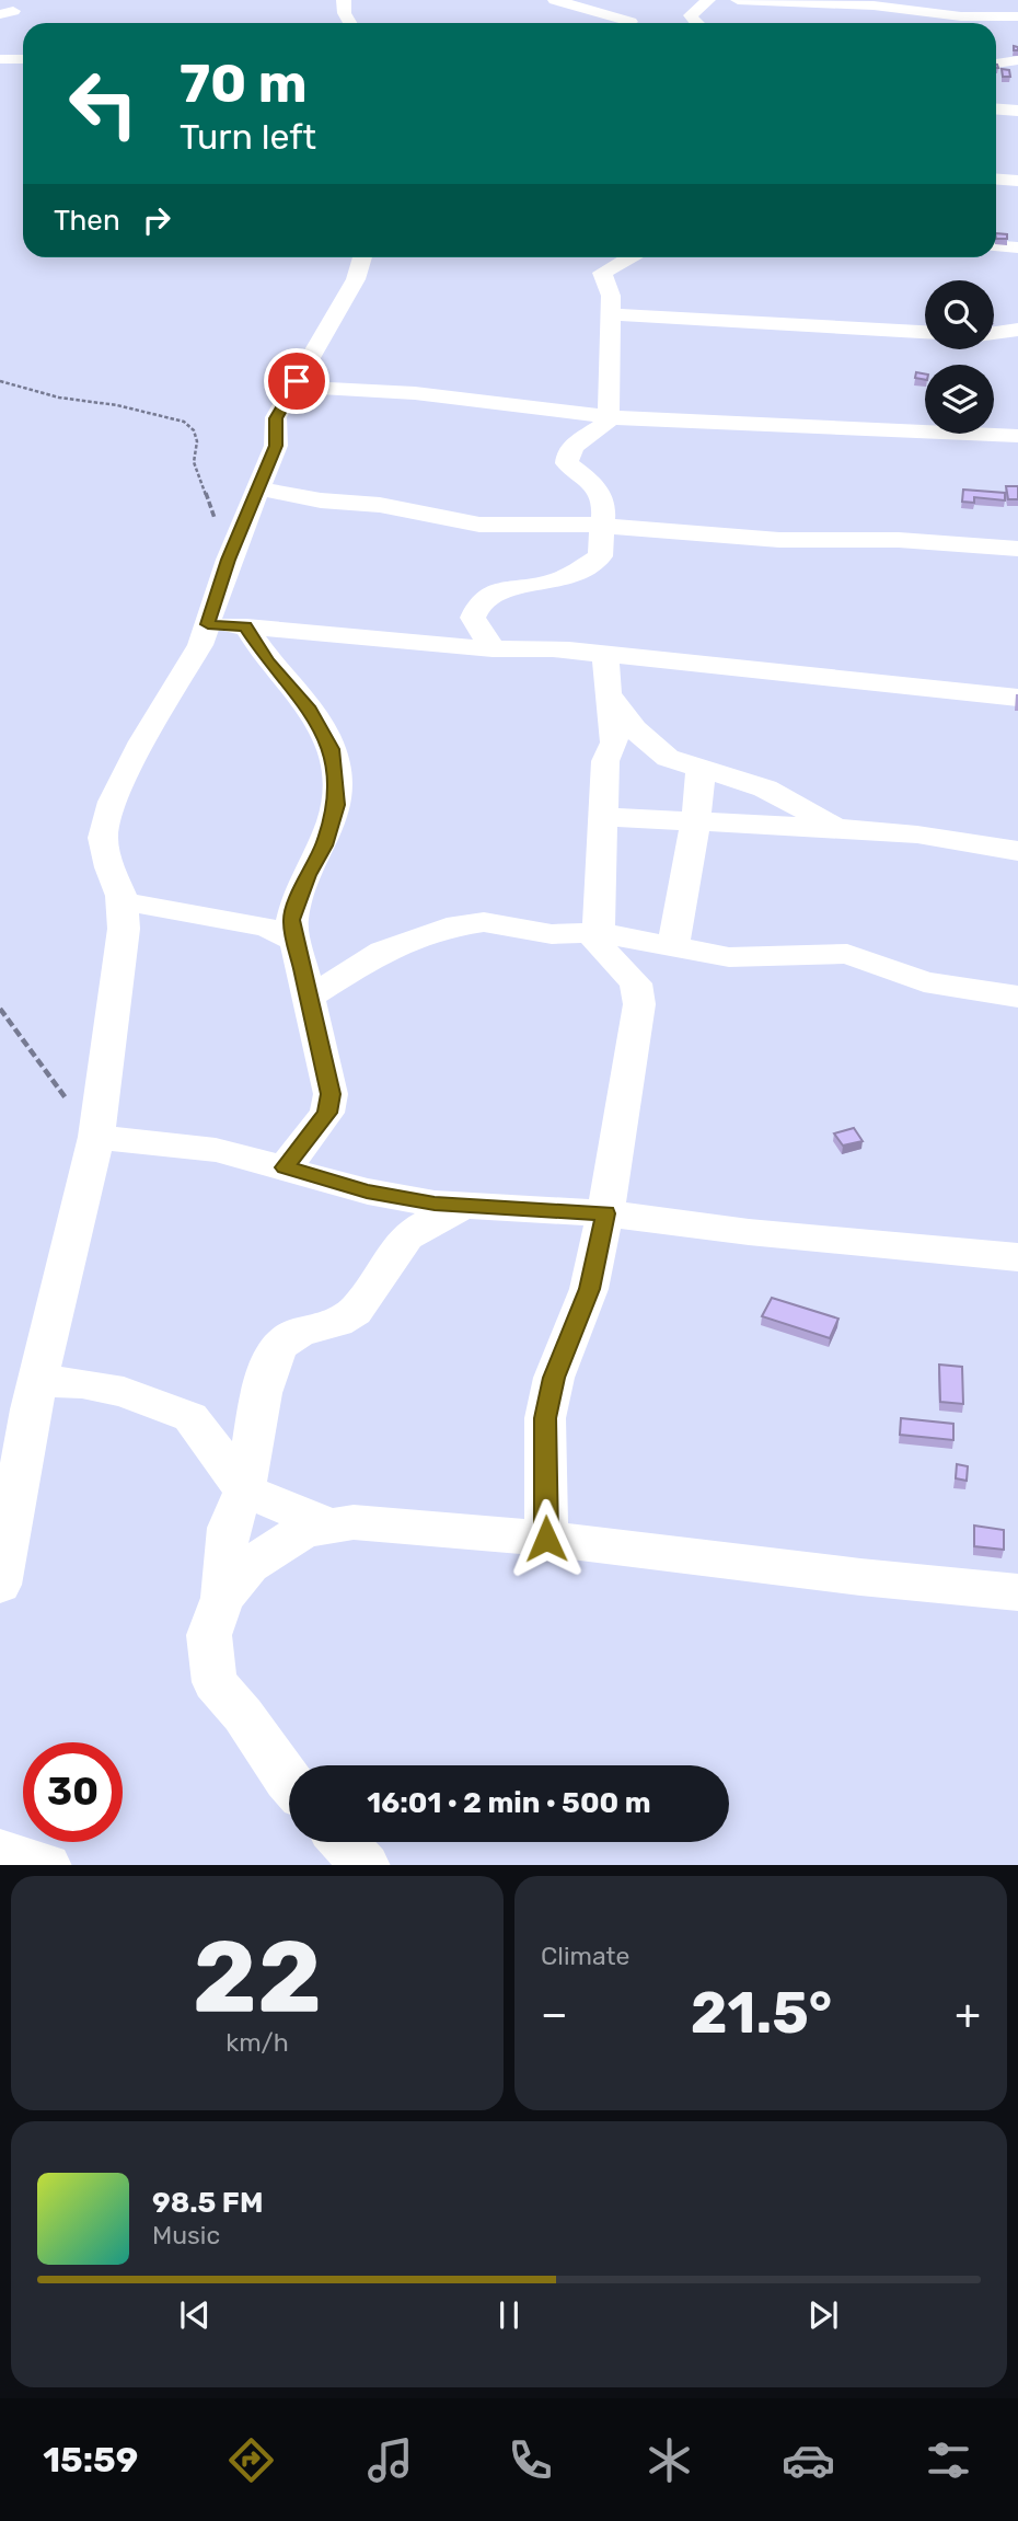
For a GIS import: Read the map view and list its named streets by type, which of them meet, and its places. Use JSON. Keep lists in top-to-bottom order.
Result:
{
  "page": {
    "turn": ["70 m", "Turn left"],
    "then": "Then",
    "limit": "30",
    "trip": "16:01 · 2 min · 500 m",
    "tile": [
      ["22", "km/h"],
      "Climate"
    ],
    "heat": ["−", "21.5°", "+"],
    "song": ["98.5 FM", "Music"],
    "tabs": "15:59"
  }
}
